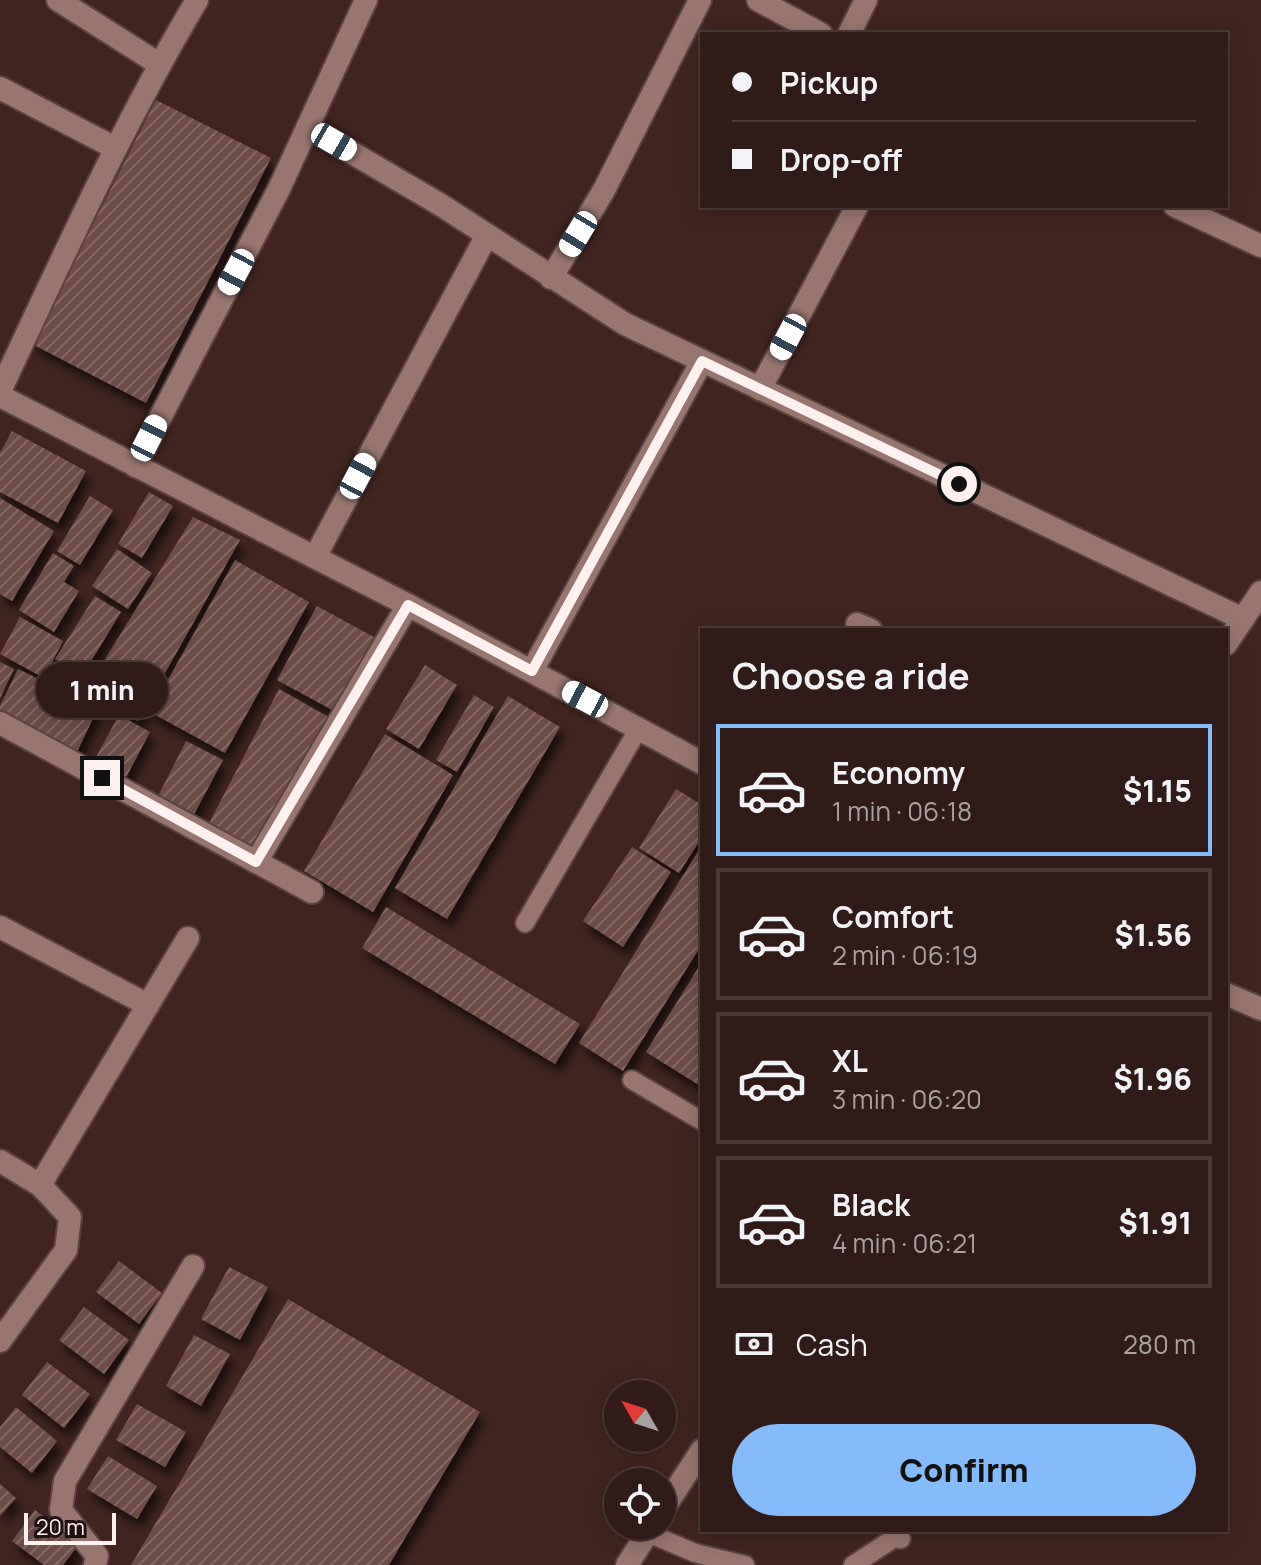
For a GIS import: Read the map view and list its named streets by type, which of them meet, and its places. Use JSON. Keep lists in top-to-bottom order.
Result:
{
  "scale_bar": "20 m",
  "north": "top left",
  "page": {
    "banner": ["Pickup", "Drop-off"],
    "heading": "Choose a ride",
    "bubble": "1 min",
    "list": [
      {
        "name": "Economy",
        "note": "1 min · 06:18",
        "value": "$1.15"
      },
      {
        "name": "Comfort",
        "note": "2 min · 06:19",
        "value": "$1.56"
      },
      {
        "name": "XL",
        "note": "3 min · 06:20",
        "value": "$1.96"
      },
      {
        "name": "Black",
        "note": "4 min · 06:21",
        "value": "$1.91"
      }
    ],
    "pay": ["Cash", "280 m"],
    "buttons": "Confirm",
    "scale": "20 m"
  }
}
